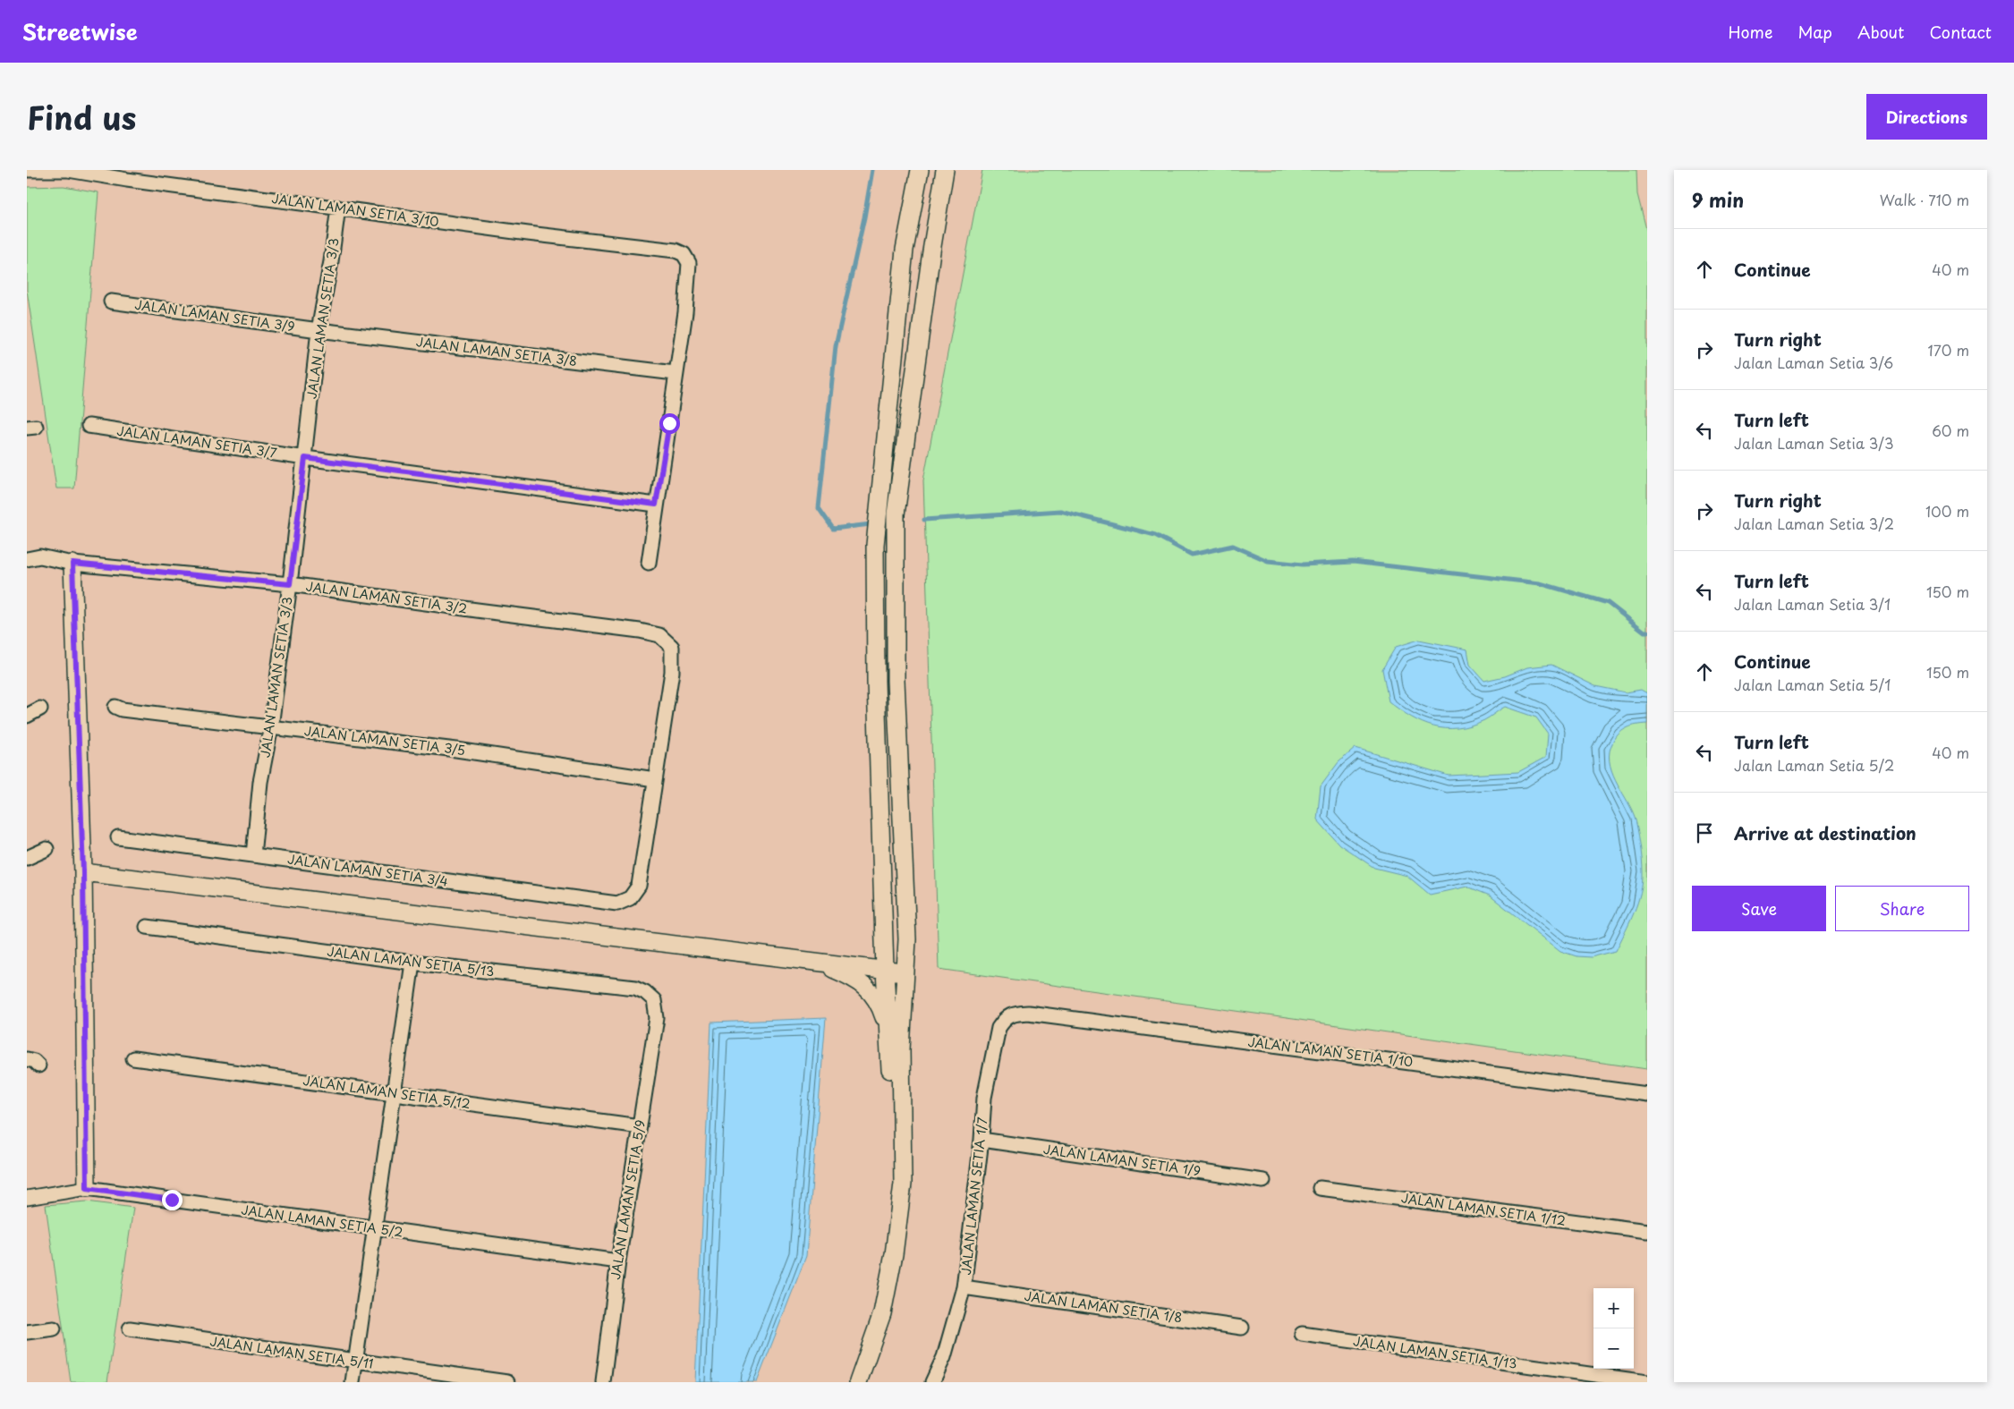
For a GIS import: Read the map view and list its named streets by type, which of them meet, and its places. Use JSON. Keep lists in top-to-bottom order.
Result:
{
  "streets": {
    "street": [
      "JALAN LAMAN SETIA 3/10",
      "JALAN LAMAN SETIA 3/9",
      "JALAN LAMAN SETIA 3/3",
      "JALAN LAMAN SETIA 3/8",
      "JALAN LAMAN SETIA 3/7",
      "JALAN LAMAN SETIA 3/2",
      "JALAN LAMAN SETIA 3/5",
      "JALAN LAMAN SETIA 3/4",
      "JALAN LAMAN SETIA 5/13",
      "JALAN LAMAN SETIA 1/10",
      "JALAN LAMAN SETIA 5/12",
      "JALAN LAMAN SETIA 1/9",
      "JALAN LAMAN SETIA 1/7",
      "JALAN LAMAN SETIA 5/9",
      "JALAN LAMAN SETIA 1/12",
      "JALAN LAMAN SETIA 5/2",
      "JALAN LAMAN SETIA 1/8",
      "JALAN LAMAN SETIA 5/11",
      "JALAN LAMAN SETIA 1/13"
    ]
  },
  "crossings": [
    ["JALAN LAMAN SETIA 3/10", "JALAN LAMAN SETIA 3/3"],
    ["JALAN LAMAN SETIA 3/10", "JALAN LAMAN SETIA 3/8"],
    ["JALAN LAMAN SETIA 3/9", "JALAN LAMAN SETIA 3/3"],
    ["JALAN LAMAN SETIA 3/9", "JALAN LAMAN SETIA 3/8"],
    ["JALAN LAMAN SETIA 3/3", "JALAN LAMAN SETIA 3/8"],
    ["JALAN LAMAN SETIA 3/3", "JALAN LAMAN SETIA 3/7"],
    ["JALAN LAMAN SETIA 3/3", "JALAN LAMAN SETIA 3/2"],
    ["JALAN LAMAN SETIA 3/3", "JALAN LAMAN SETIA 3/5"],
    ["JALAN LAMAN SETIA 3/3", "JALAN LAMAN SETIA 3/4"],
    ["JALAN LAMAN SETIA 3/2", "JALAN LAMAN SETIA 3/5"],
    ["JALAN LAMAN SETIA 3/2", "JALAN LAMAN SETIA 3/4"],
    ["JALAN LAMAN SETIA 3/5", "JALAN LAMAN SETIA 3/4"],
    ["JALAN LAMAN SETIA 5/13", "JALAN LAMAN SETIA 5/9"],
    ["JALAN LAMAN SETIA 1/10", "JALAN LAMAN SETIA 1/7"],
    ["JALAN LAMAN SETIA 5/12", "JALAN LAMAN SETIA 5/9"],
    ["JALAN LAMAN SETIA 1/9", "JALAN LAMAN SETIA 1/7"],
    ["JALAN LAMAN SETIA 1/7", "JALAN LAMAN SETIA 1/8"],
    ["JALAN LAMAN SETIA 5/9", "JALAN LAMAN SETIA 5/2"]
  ],
  "page": {
    "header": "Streetwise",
    "nav": [
      "Home",
      "Map",
      "About",
      "Contact"
    ],
    "title": "Find us",
    "buttons": [
      "Directions",
      ["Save", "Share"]
    ],
    "heading": ["9 min", "Walk · 710 m"],
    "list": [
      ["Continue", "40 m"],
      ["Turn right", "Jalan Laman Setia 3/6", "170 m"],
      ["Turn left", "Jalan Laman Setia 3/3", "60 m"],
      ["Turn right", "Jalan Laman Setia 3/2", "100 m"],
      ["Turn left", "Jalan Laman Setia 3/1", "150 m"],
      ["Continue", "Jalan Laman Setia 5/1", "150 m"],
      ["Turn left", "Jalan Laman Setia 5/2", "40 m"],
      "Arrive at destination"
    ],
    "map_buttons": ["+", "−"]
  }
}
